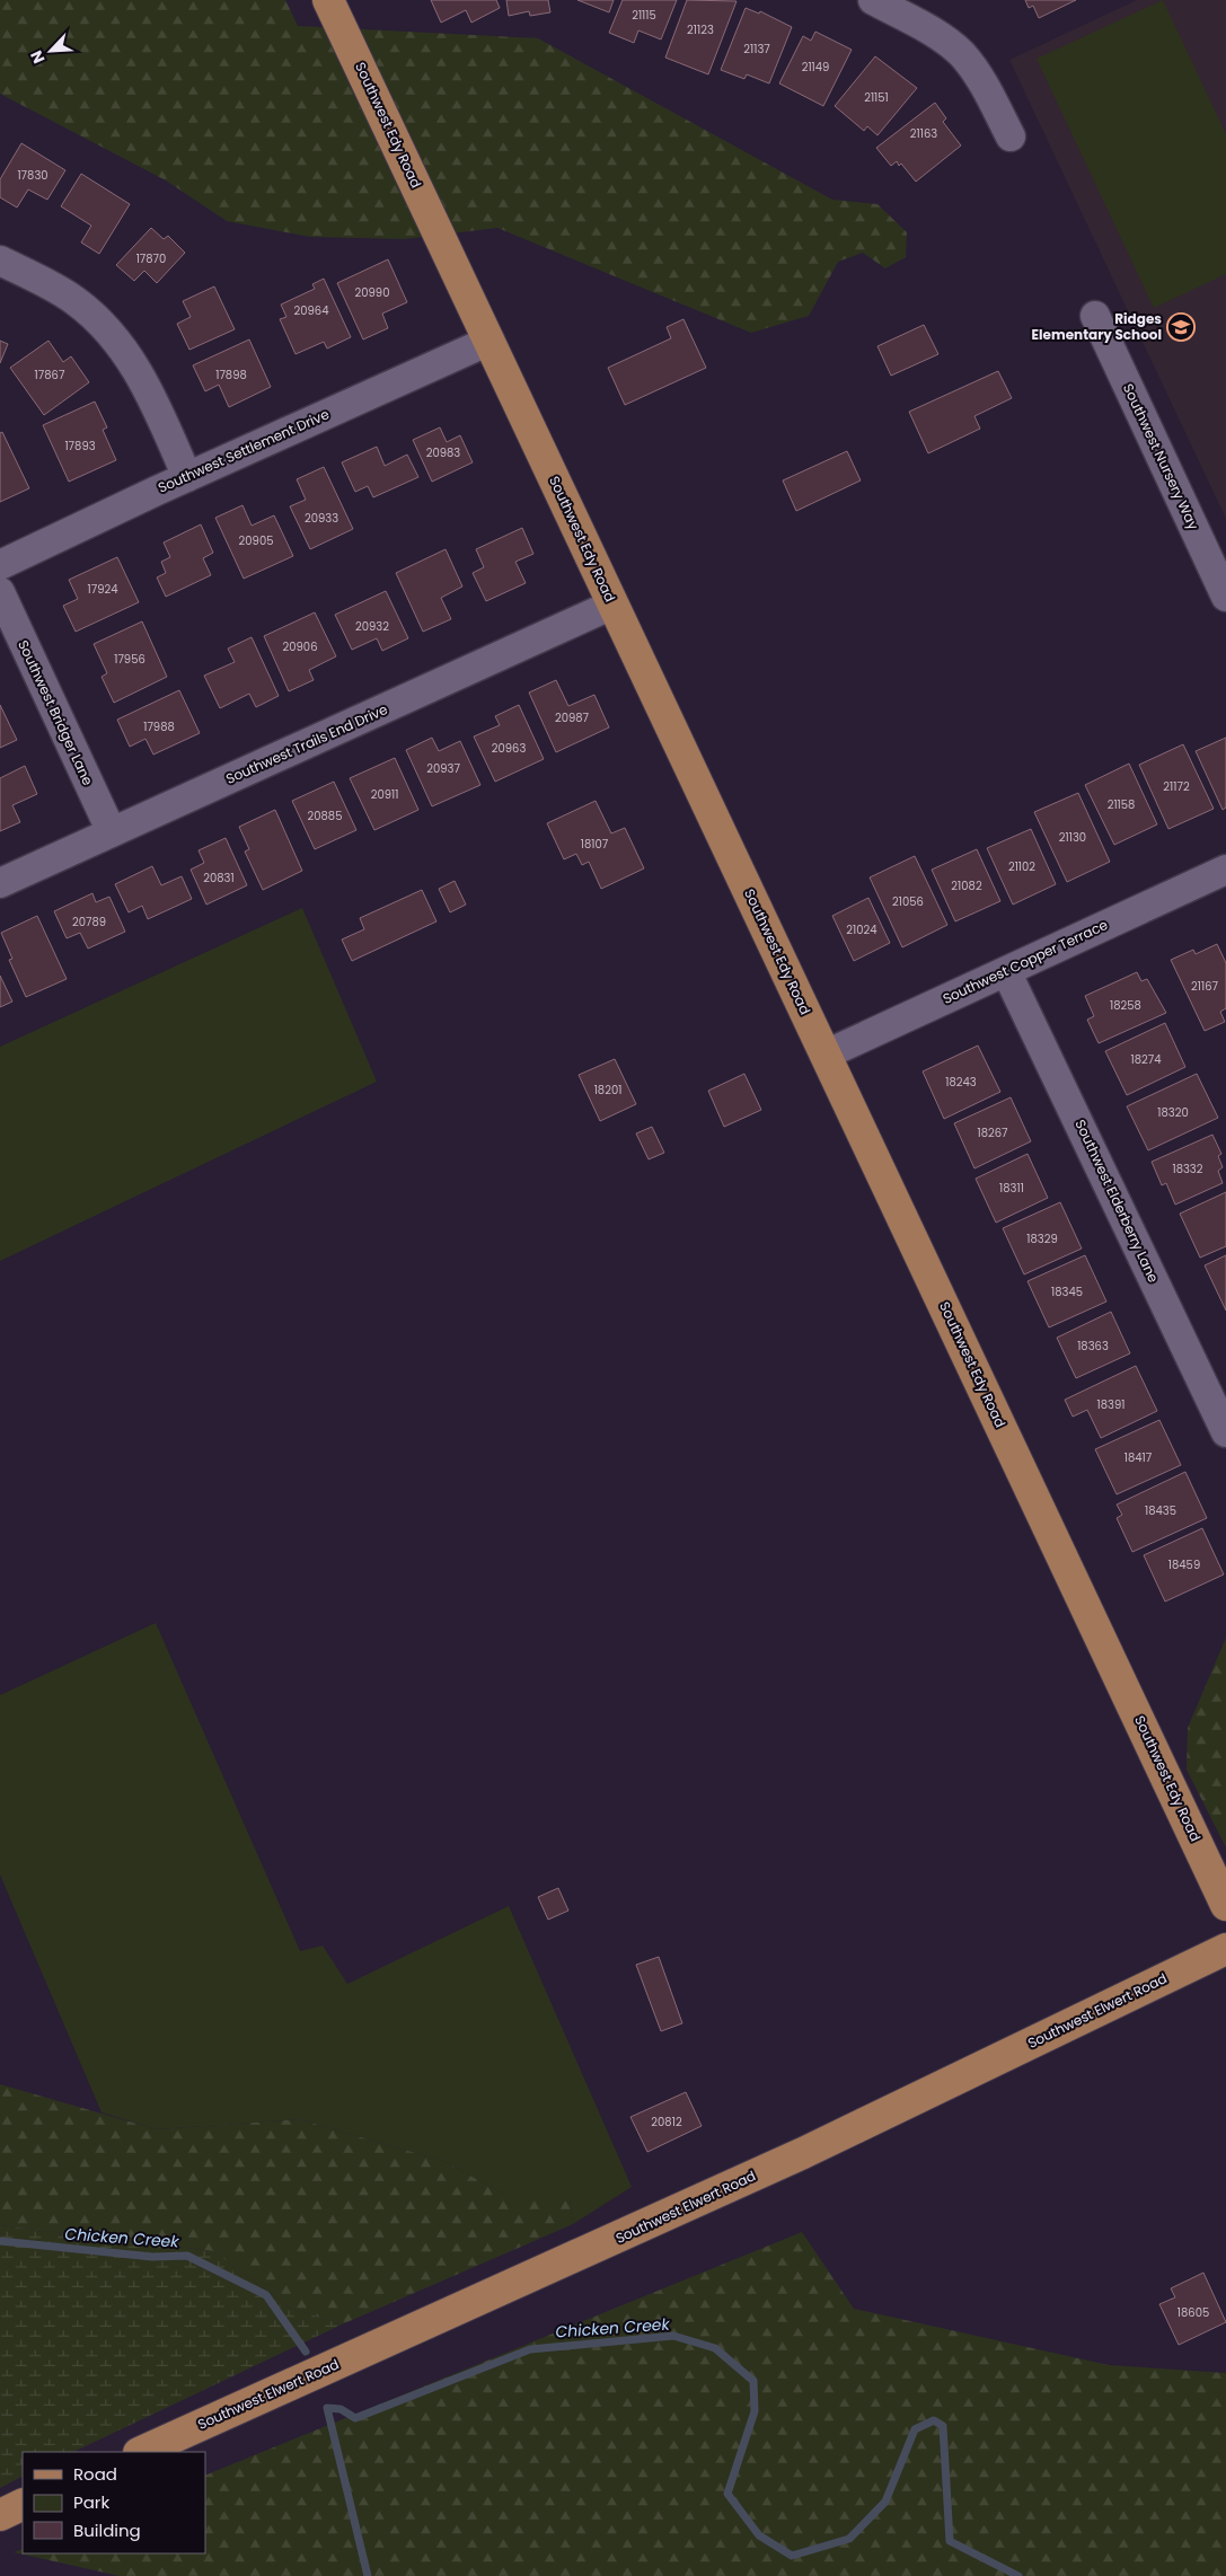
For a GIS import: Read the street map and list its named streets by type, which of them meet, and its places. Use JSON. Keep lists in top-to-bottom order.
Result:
{
  "streets": {
    "main road": ["Southwest Edy Road", "Southwest Elwert Road"],
    "street": [
      "Southwest Settlement Drive",
      "Southwest Nursery Way",
      "Southwest Bridger Lane",
      "Southwest Trails End Drive",
      "Southwest Copper Terrace",
      "Southwest Elderberry Lane"
    ]
  },
  "crossings": [
    ["Southwest Edy Road", "Southwest Settlement Drive"],
    ["Southwest Edy Road", "Southwest Trails End Drive"],
    ["Southwest Edy Road", "Southwest Copper Terrace"],
    ["Southwest Bridger Lane", "Southwest Trails End Drive"],
    ["Southwest Copper Terrace", "Southwest Elderberry Lane"]
  ],
  "water": ["Chicken Creek"],
  "places": {
    "school or university": ["Ridges Elementary School"]
  },
  "house_numbers": [
    "21115",
    "21123",
    "21137",
    "21149",
    "21151",
    "21163",
    "17830",
    "17870",
    "20990",
    "20964",
    "17867",
    "17898",
    "17893",
    "20983",
    "20933",
    "20905",
    "17924",
    "20932",
    "20906",
    "17956",
    "20987",
    "17988",
    "20963",
    "20937",
    "21172",
    "20911",
    "21158",
    "20885",
    "21130",
    "18107",
    "21102",
    "20831",
    "21082",
    "21056",
    "20789",
    "21024",
    "21167",
    "18258",
    "18274",
    "18243",
    "18201",
    "18320",
    "18267",
    "18332",
    "18311",
    "18329",
    "18345",
    "18363",
    "18391",
    "18417",
    "18435",
    "18459",
    "20812",
    "18605"
  ],
  "legend": ["Road", "Park", "Building"],
  "north": "bottom left"
}
